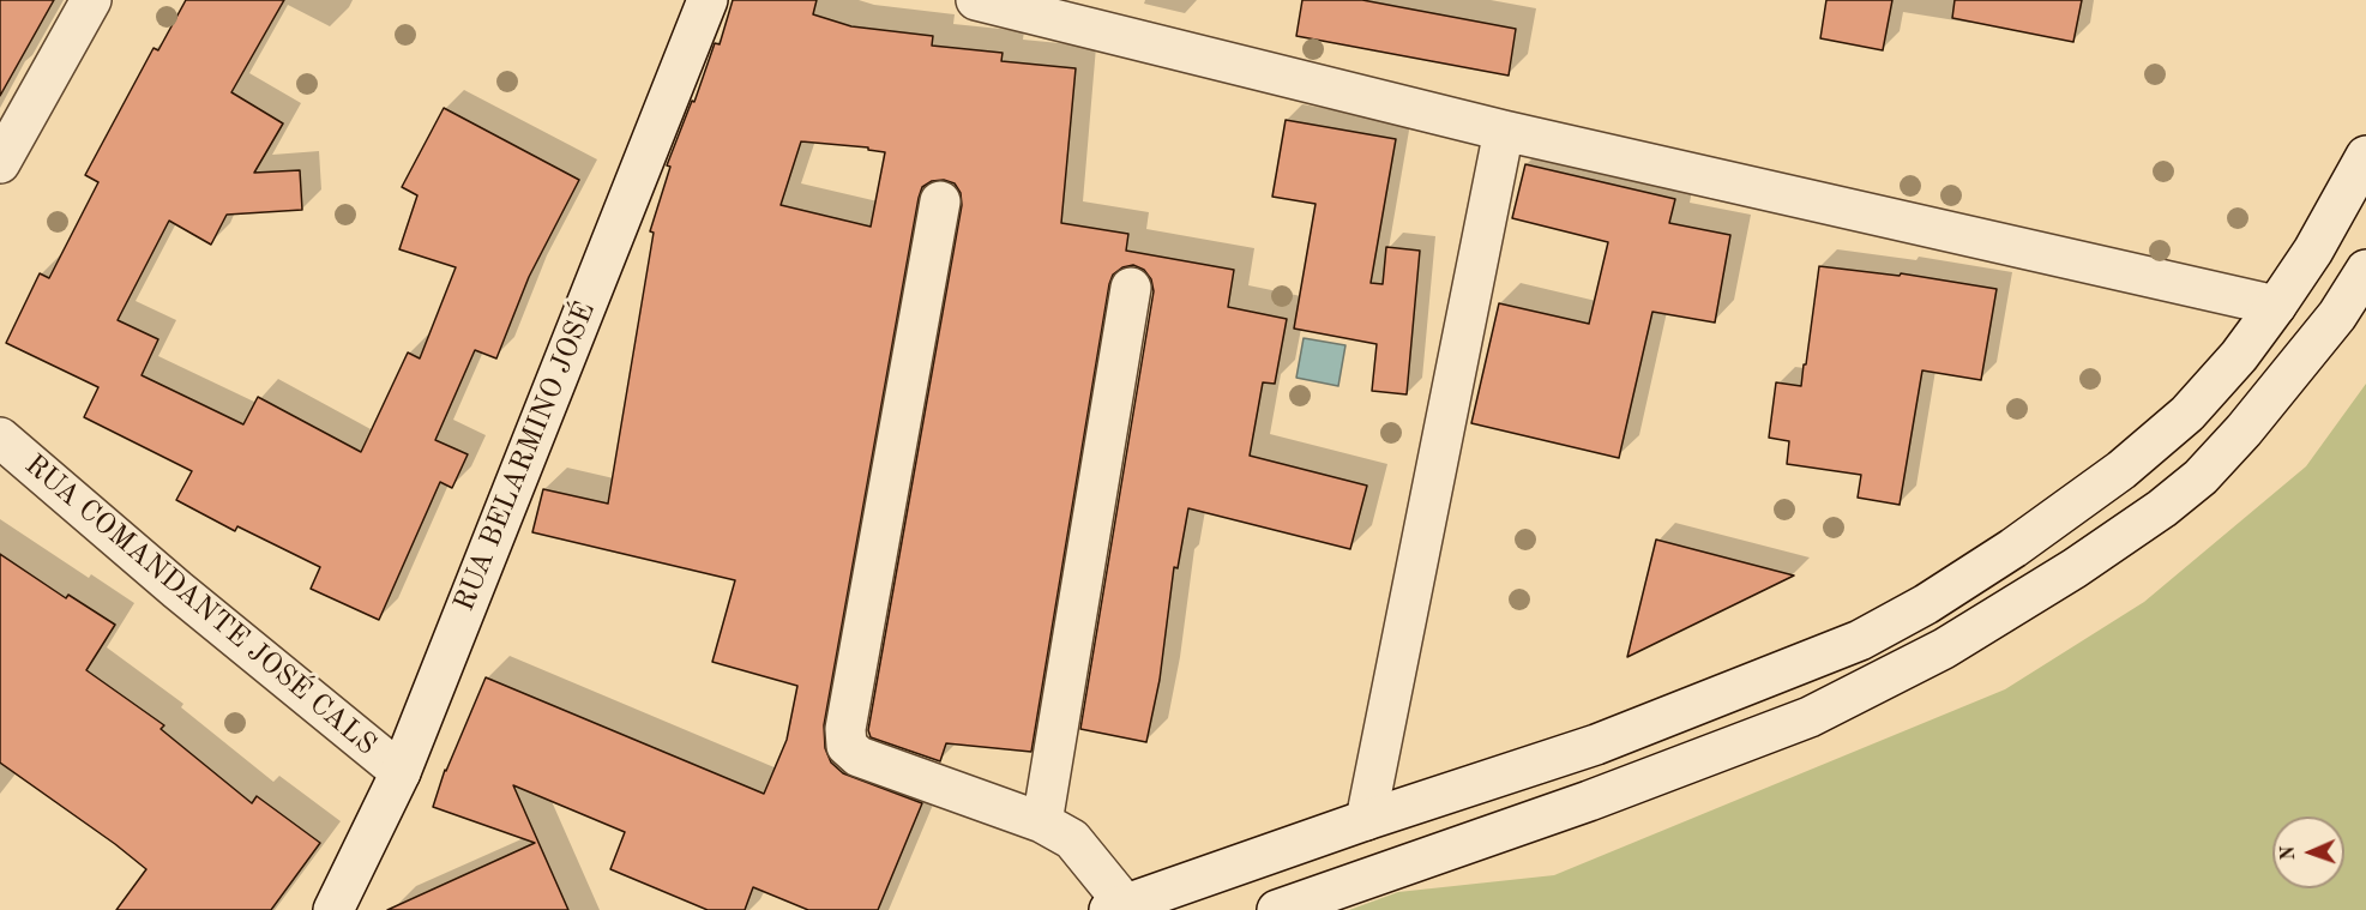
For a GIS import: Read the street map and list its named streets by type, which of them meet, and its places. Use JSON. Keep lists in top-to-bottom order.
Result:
{
  "streets": {
    "street": ["RUA BELARMINO JOSÉ", "RUA COMANDANTE JOSÉ CALS"]
  },
  "crossings": [
    ["RUA BELARMINO JOSÉ", "RUA COMANDANTE JOSÉ CALS"]
  ],
  "north": "left"
}
